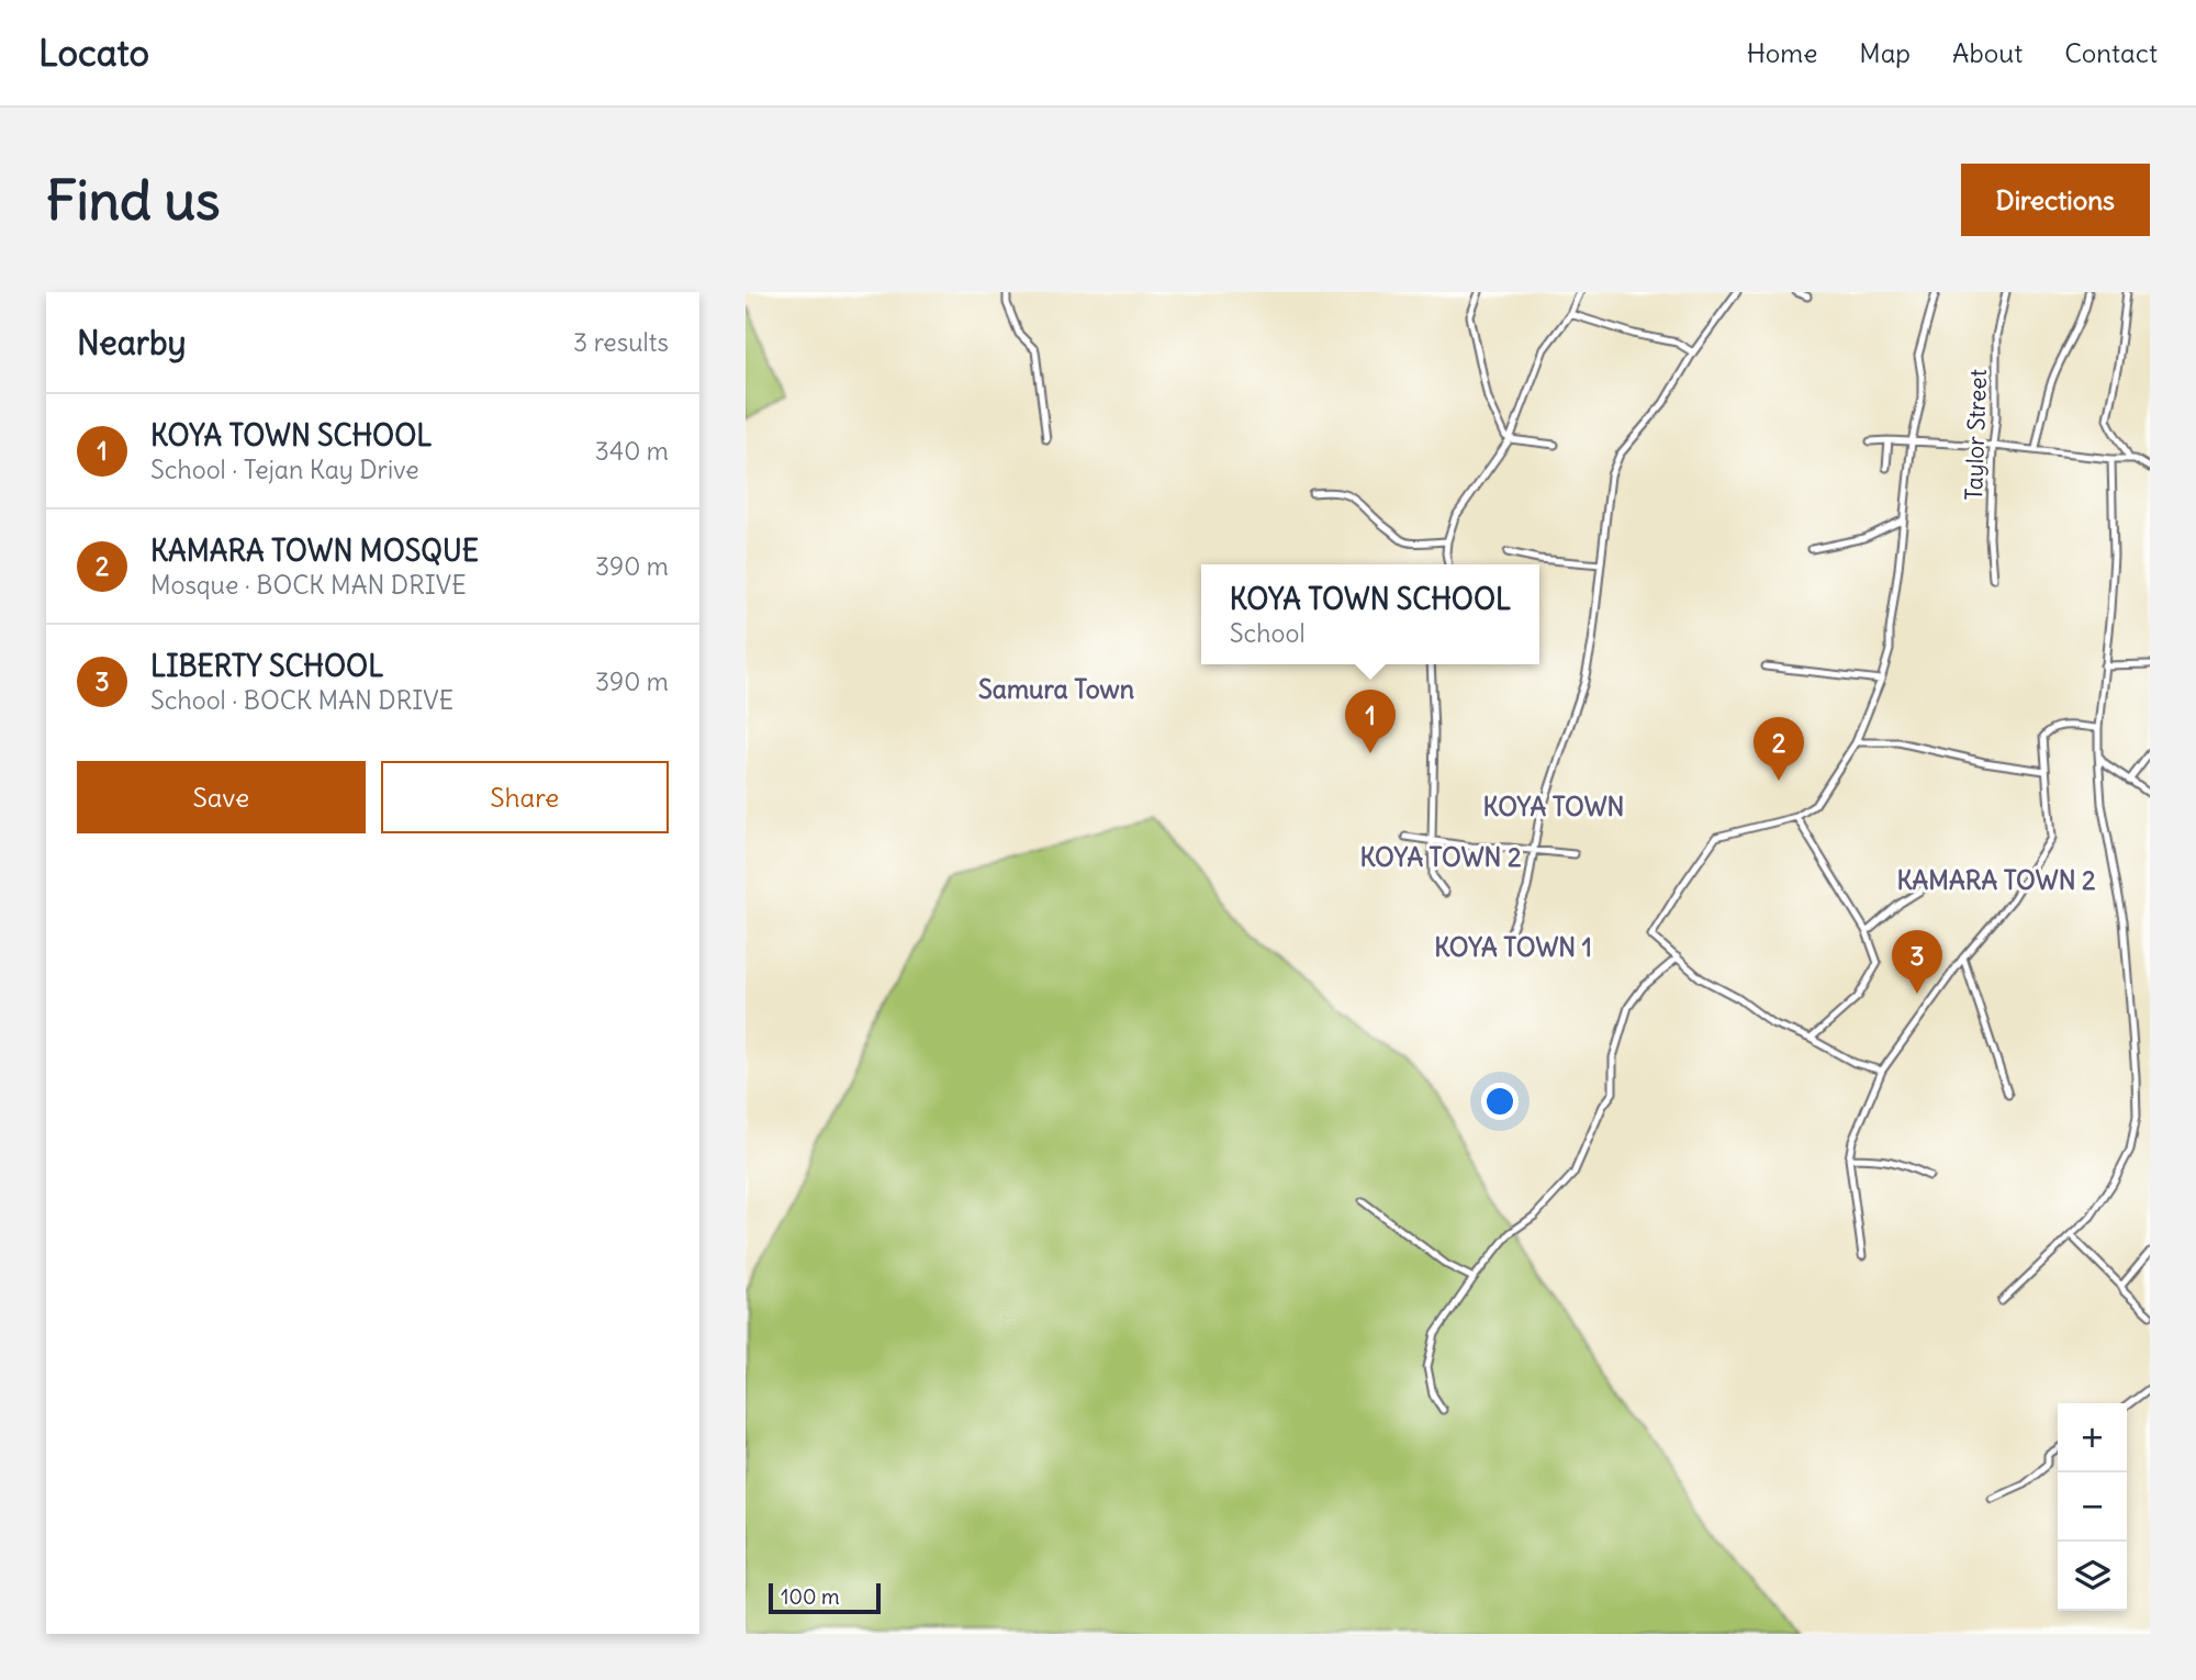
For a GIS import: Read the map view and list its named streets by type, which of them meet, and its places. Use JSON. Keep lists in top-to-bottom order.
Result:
{
  "streets": {
    "street": ["Taylor Street"]
  },
  "districts": [
    "Samura Town",
    "KOYA TOWN",
    "KOYA TOWN 2",
    "KAMARA TOWN 2",
    "KOYA TOWN 1"
  ],
  "scale_bar": "100 m",
  "page": {
    "header": "Locato",
    "nav": [
      "Home",
      "Map",
      "About",
      "Contact"
    ],
    "buttons": [
      "Directions",
      ["Save", "Share"]
    ],
    "title": "Find us",
    "heading": ["Nearby", "3 results"],
    "list": [
      {
        "mark": "1",
        "name": "KOYA TOWN SCHOOL",
        "note": "School · Tejan Kay Drive",
        "value": "340 m"
      },
      {
        "mark": "2",
        "name": "KAMARA TOWN MOSQUE",
        "note": "Mosque · BOCK MAN DRIVE",
        "value": "390 m"
      },
      {
        "mark": "3",
        "name": "LIBERTY SCHOOL",
        "note": "School · BOCK MAN DRIVE",
        "value": "390 m"
      }
    ],
    "popup": ["KOYA TOWN SCHOOL", "School"],
    "pins": ["1", "2", "3"],
    "map_buttons": ["+", "−"],
    "scale": "100 m"
  }
}
